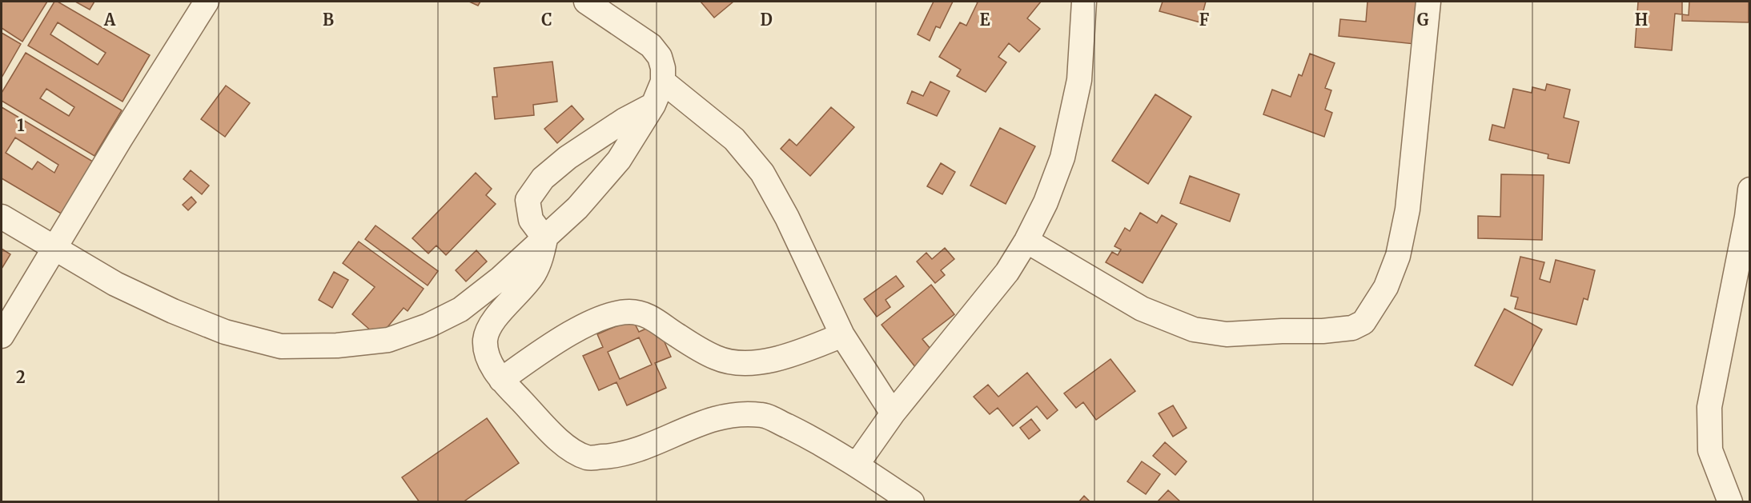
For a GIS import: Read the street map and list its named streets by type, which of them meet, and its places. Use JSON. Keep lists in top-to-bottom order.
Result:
{
  "grid": {
    "columns": [
      "A",
      "B",
      "C",
      "D",
      "E",
      "F",
      "G",
      "H"
    ],
    "rows": ["1", "2"]
  }
}
